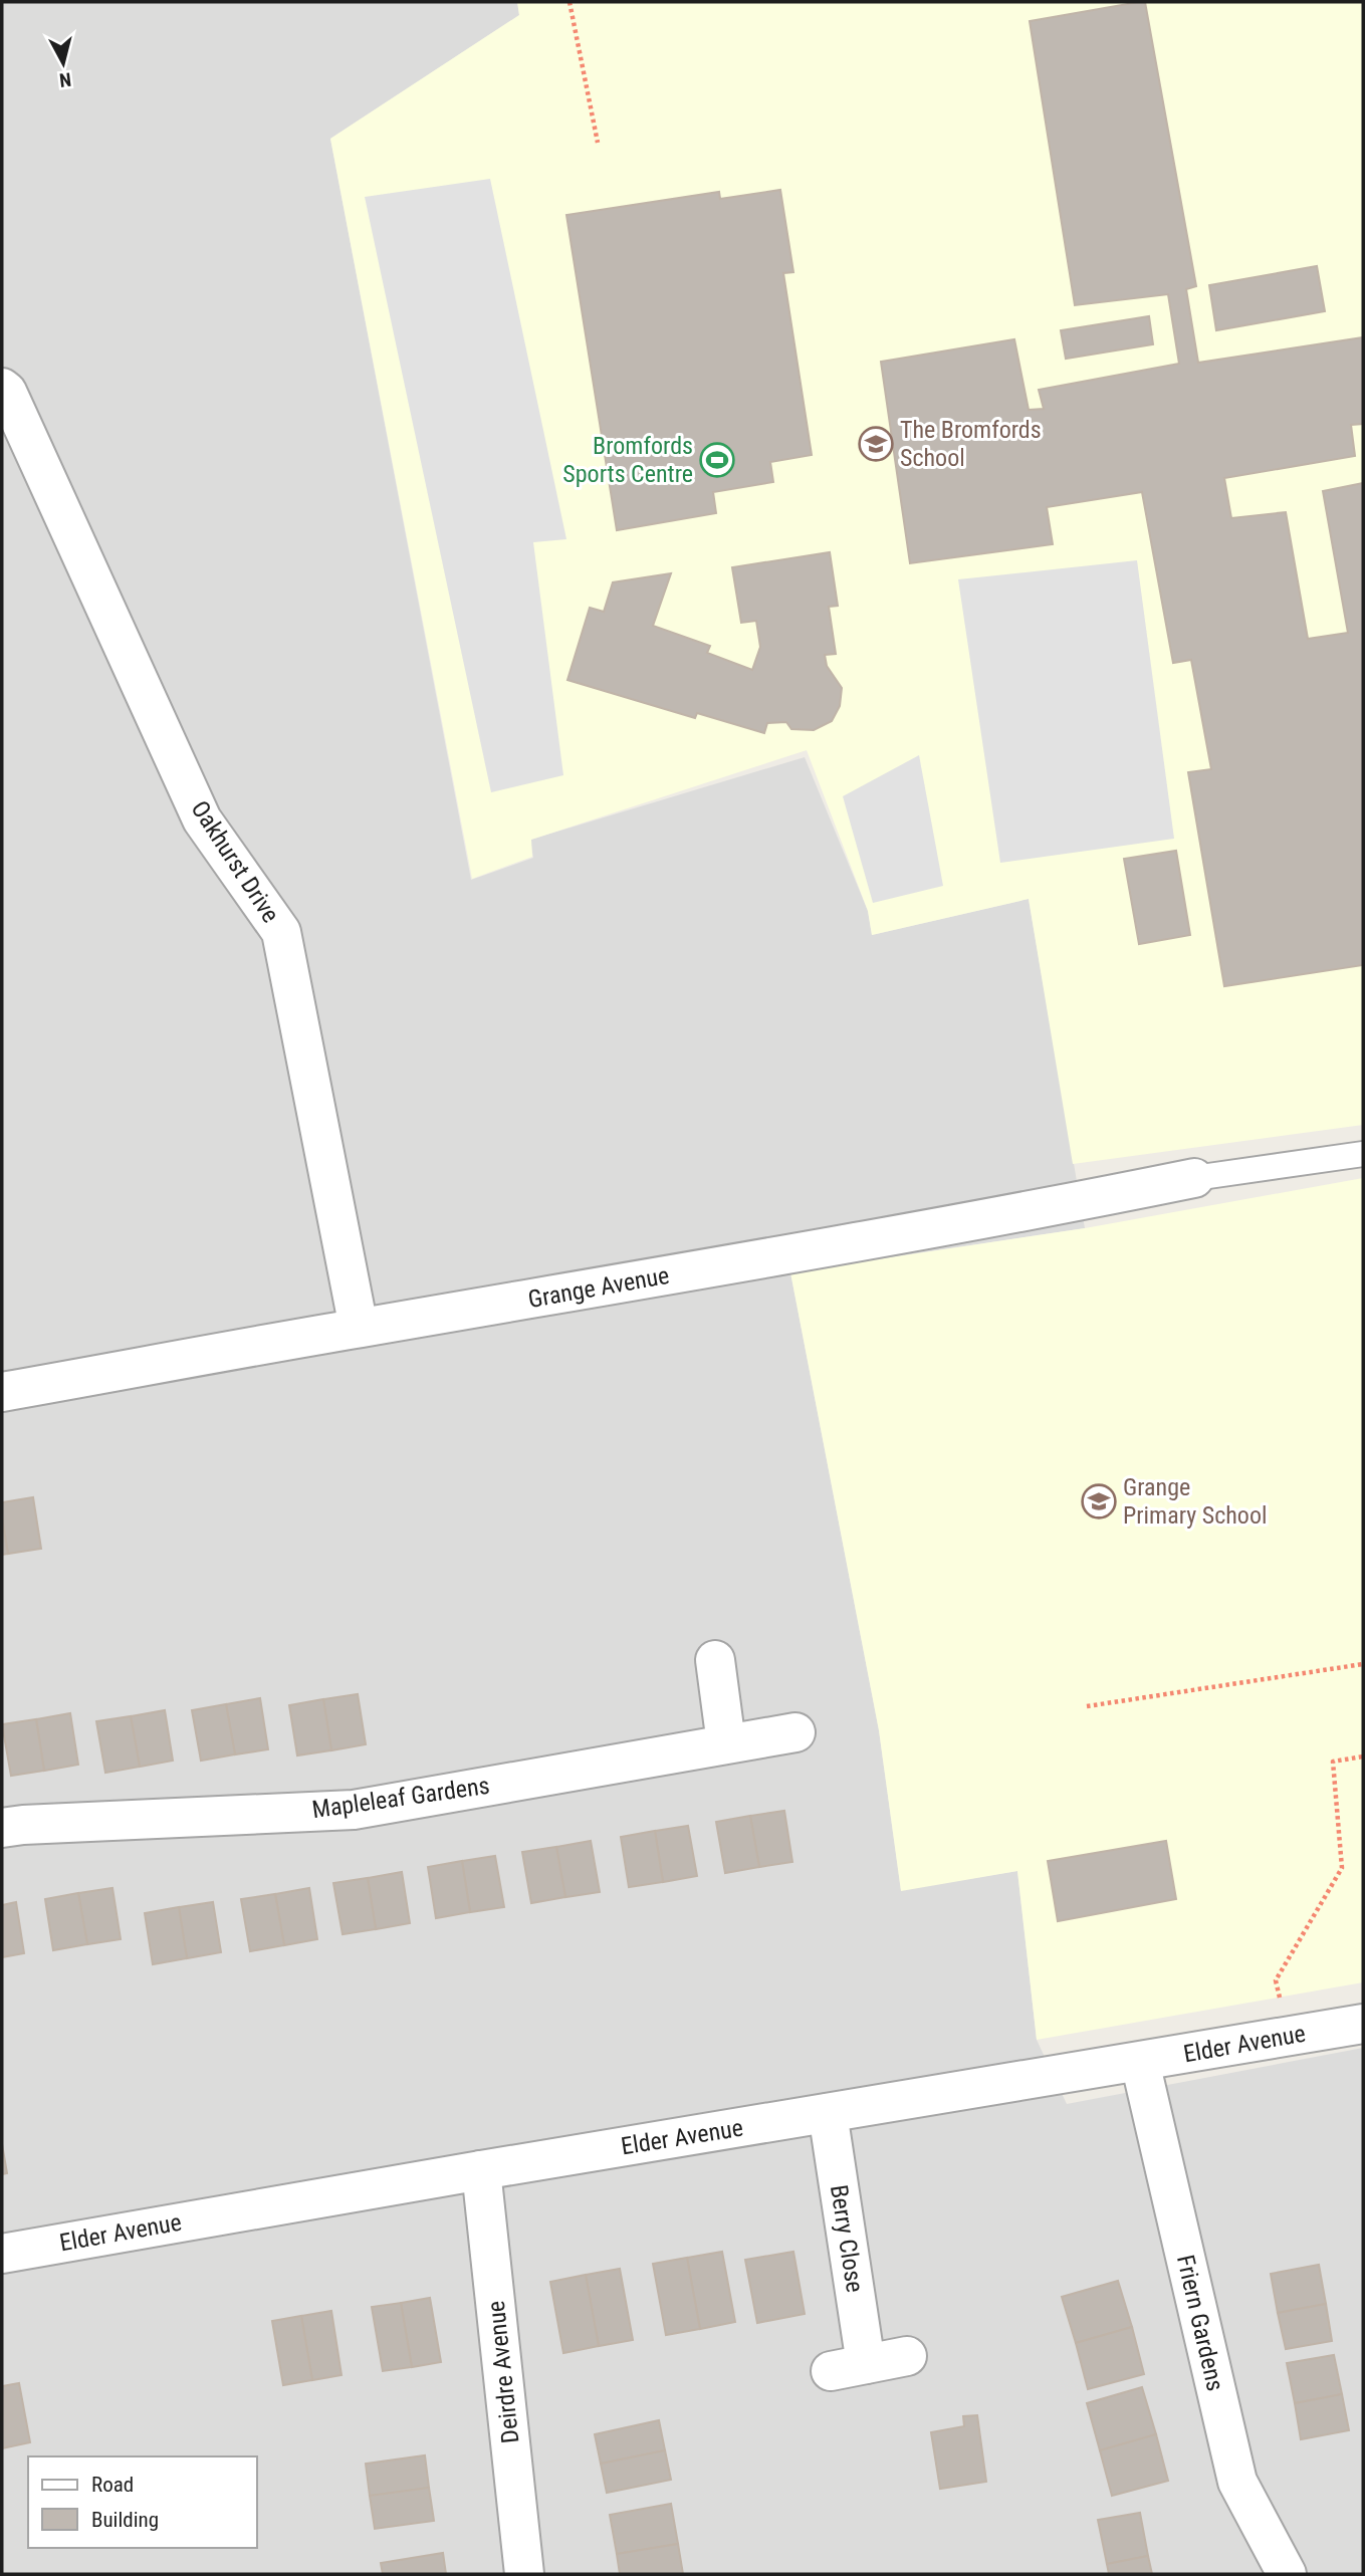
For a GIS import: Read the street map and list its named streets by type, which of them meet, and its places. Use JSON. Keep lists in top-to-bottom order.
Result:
{
  "streets": {
    "street": [
      "Oakhurst Drive",
      "Grange Avenue",
      "Mapleleaf Gardens",
      "Elder Avenue",
      "Berry Close",
      "Friern Gardens",
      "Deirdre Avenue"
    ]
  },
  "crossings": [
    ["Oakhurst Drive", "Grange Avenue"],
    ["Elder Avenue", "Berry Close"],
    ["Elder Avenue", "Friern Gardens"],
    ["Elder Avenue", "Deirdre Avenue"]
  ],
  "places": {
    "school or university": ["The Bromfords School", "Grange Primary School"],
    "sports": ["Bromfords Sports Centre"]
  },
  "legend": ["Road", "Building"],
  "north": "bottom"
}
